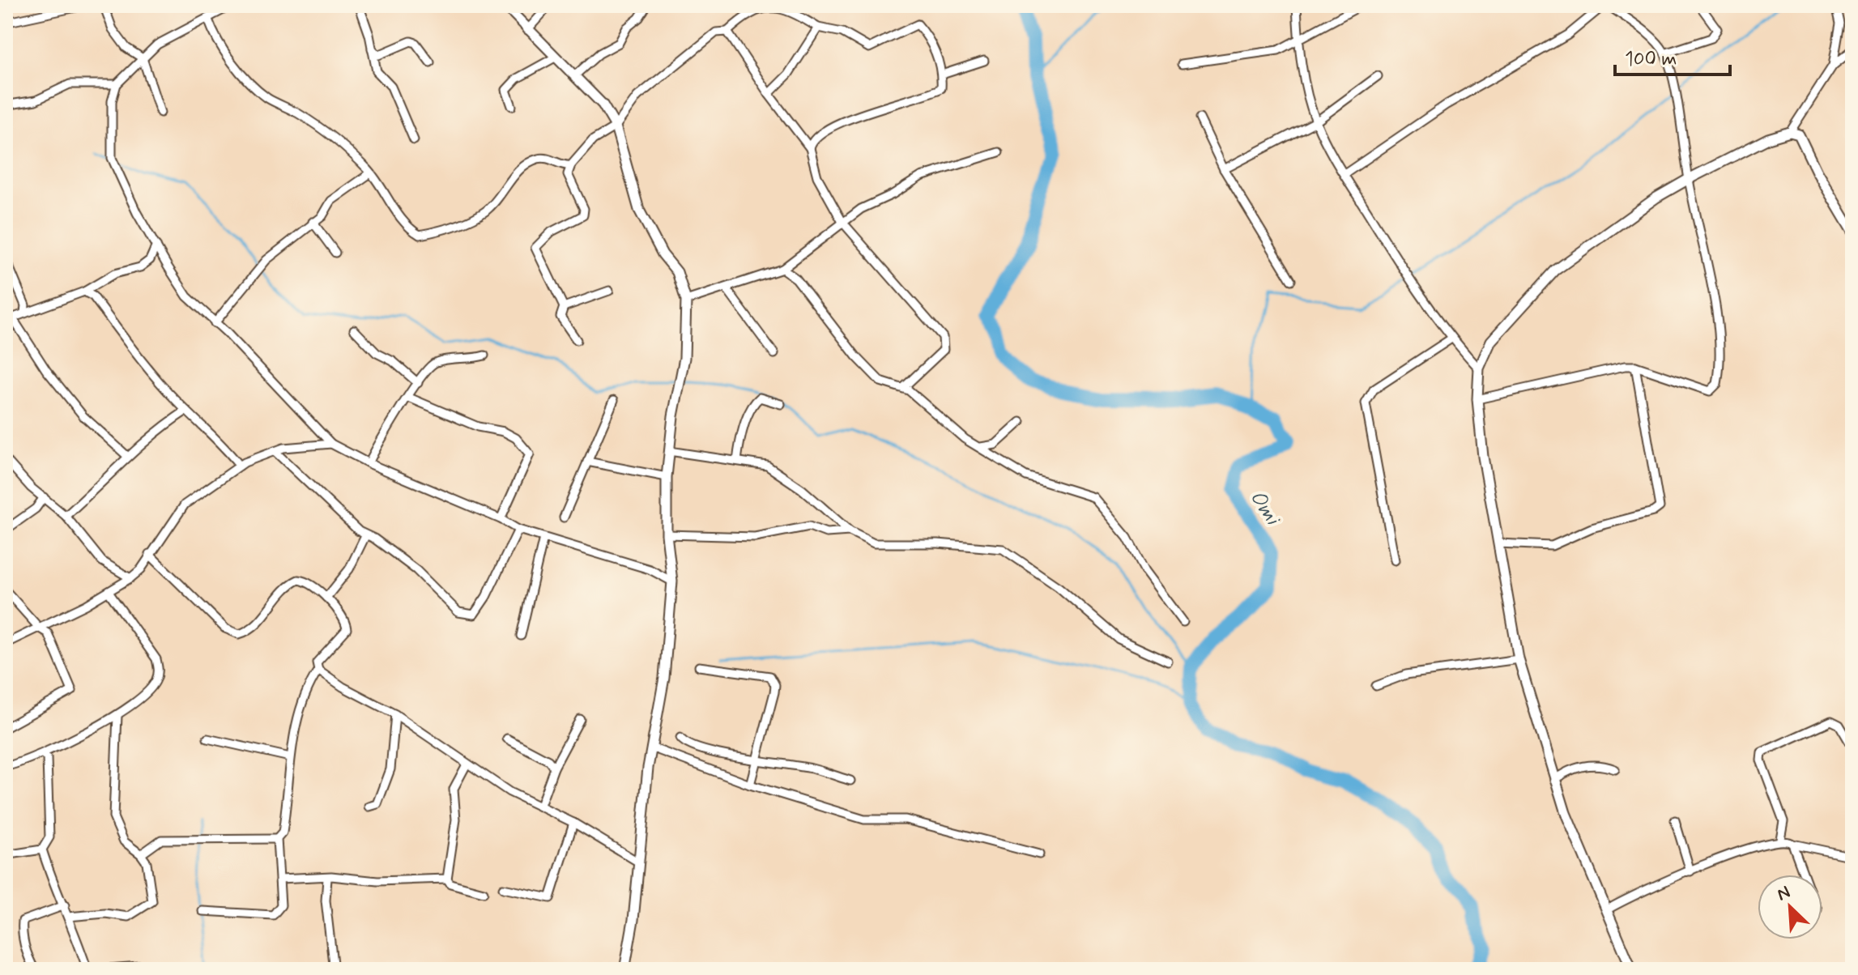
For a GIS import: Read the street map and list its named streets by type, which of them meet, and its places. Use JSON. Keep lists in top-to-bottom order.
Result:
{
  "water": ["Omi"],
  "scale_bar": "100 m",
  "north": "top left"
}
